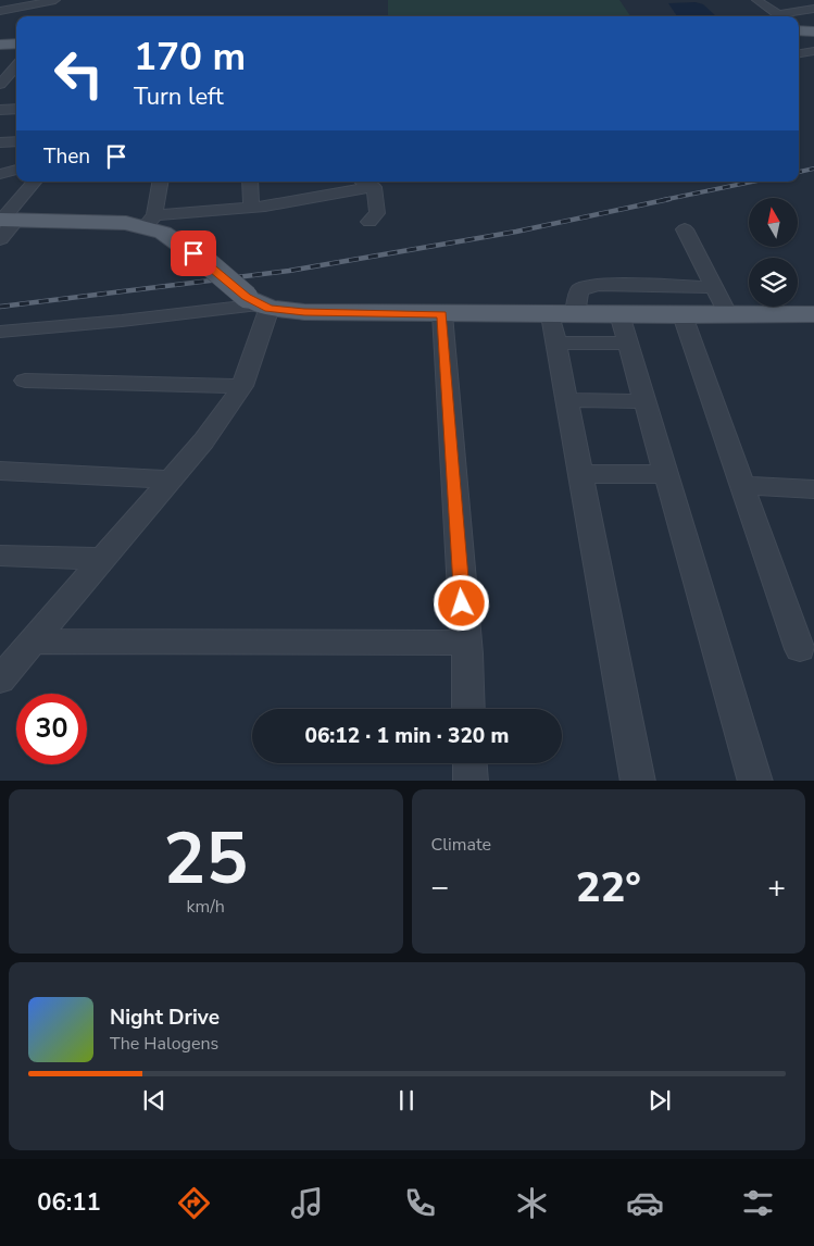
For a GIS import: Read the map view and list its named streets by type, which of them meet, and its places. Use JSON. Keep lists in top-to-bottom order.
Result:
{
  "north": "top",
  "page": {
    "turn": ["170 m", "Turn left"],
    "then": "Then",
    "limit": "30",
    "trip": "06:12 · 1 min · 320 m",
    "tile": [
      ["25", "km/h"],
      "Climate"
    ],
    "heat": ["−", "22°", "+"],
    "song": ["Night Drive", "The Halogens"],
    "tabs": "06:11"
  }
}
